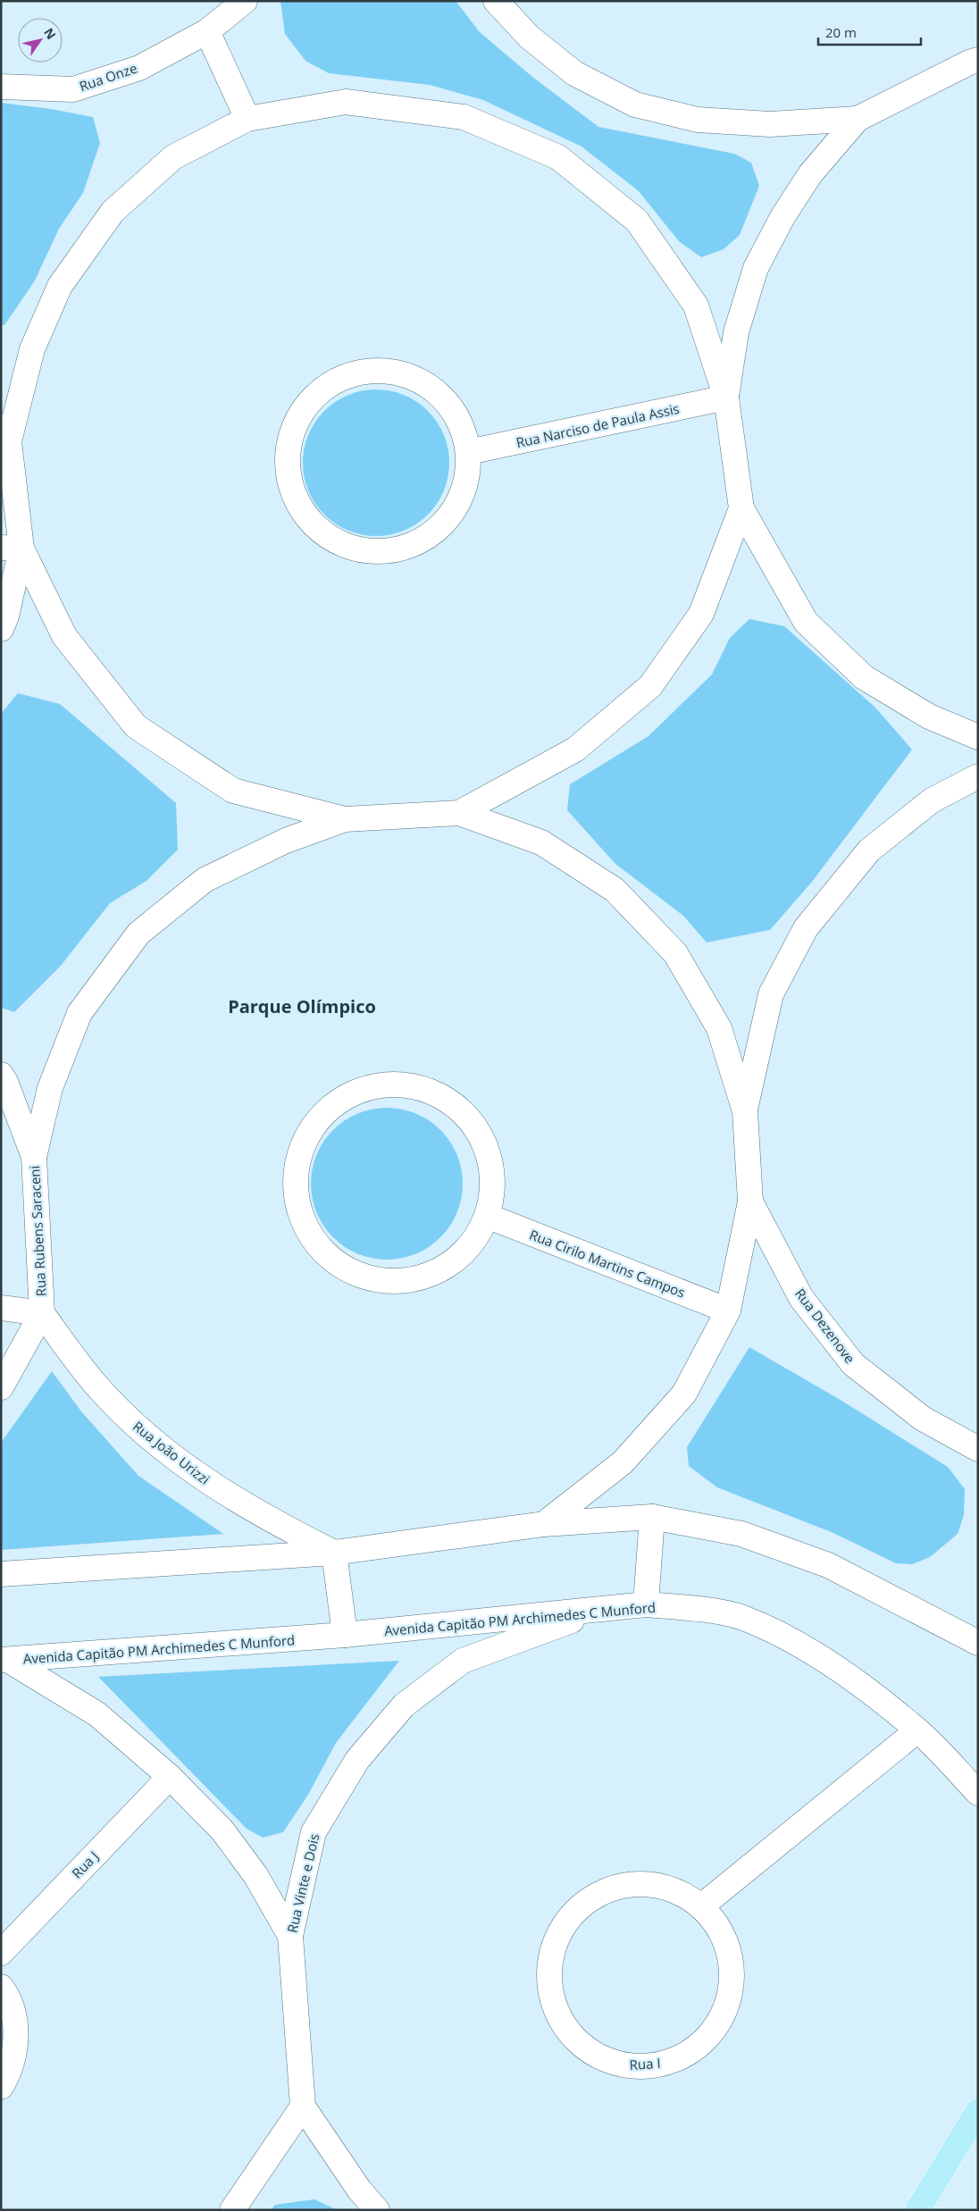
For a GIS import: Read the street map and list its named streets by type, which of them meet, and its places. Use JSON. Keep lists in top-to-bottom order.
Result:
{
  "streets": {
    "street": [
      "Rua Onze",
      "Rua Narciso de Paula Assis",
      "Rua Rubens Saraceni",
      "Rua Cirilo Martins Campos",
      "Rua Dezenove",
      "Rua João Urizzi",
      "Avenida Capitão PM Archimedes C Munford",
      "Rua J",
      "Rua Vinte e Dois",
      "Rua I"
    ]
  },
  "crossings": [
    ["Rua Rubens Saraceni", "Rua João Urizzi"],
    ["Avenida Capitão PM Archimedes C Munford", "Rua Vinte e Dois"]
  ],
  "districts": ["Parque Olímpico"],
  "scale_bar": "20 m",
  "north": "top right"
}
